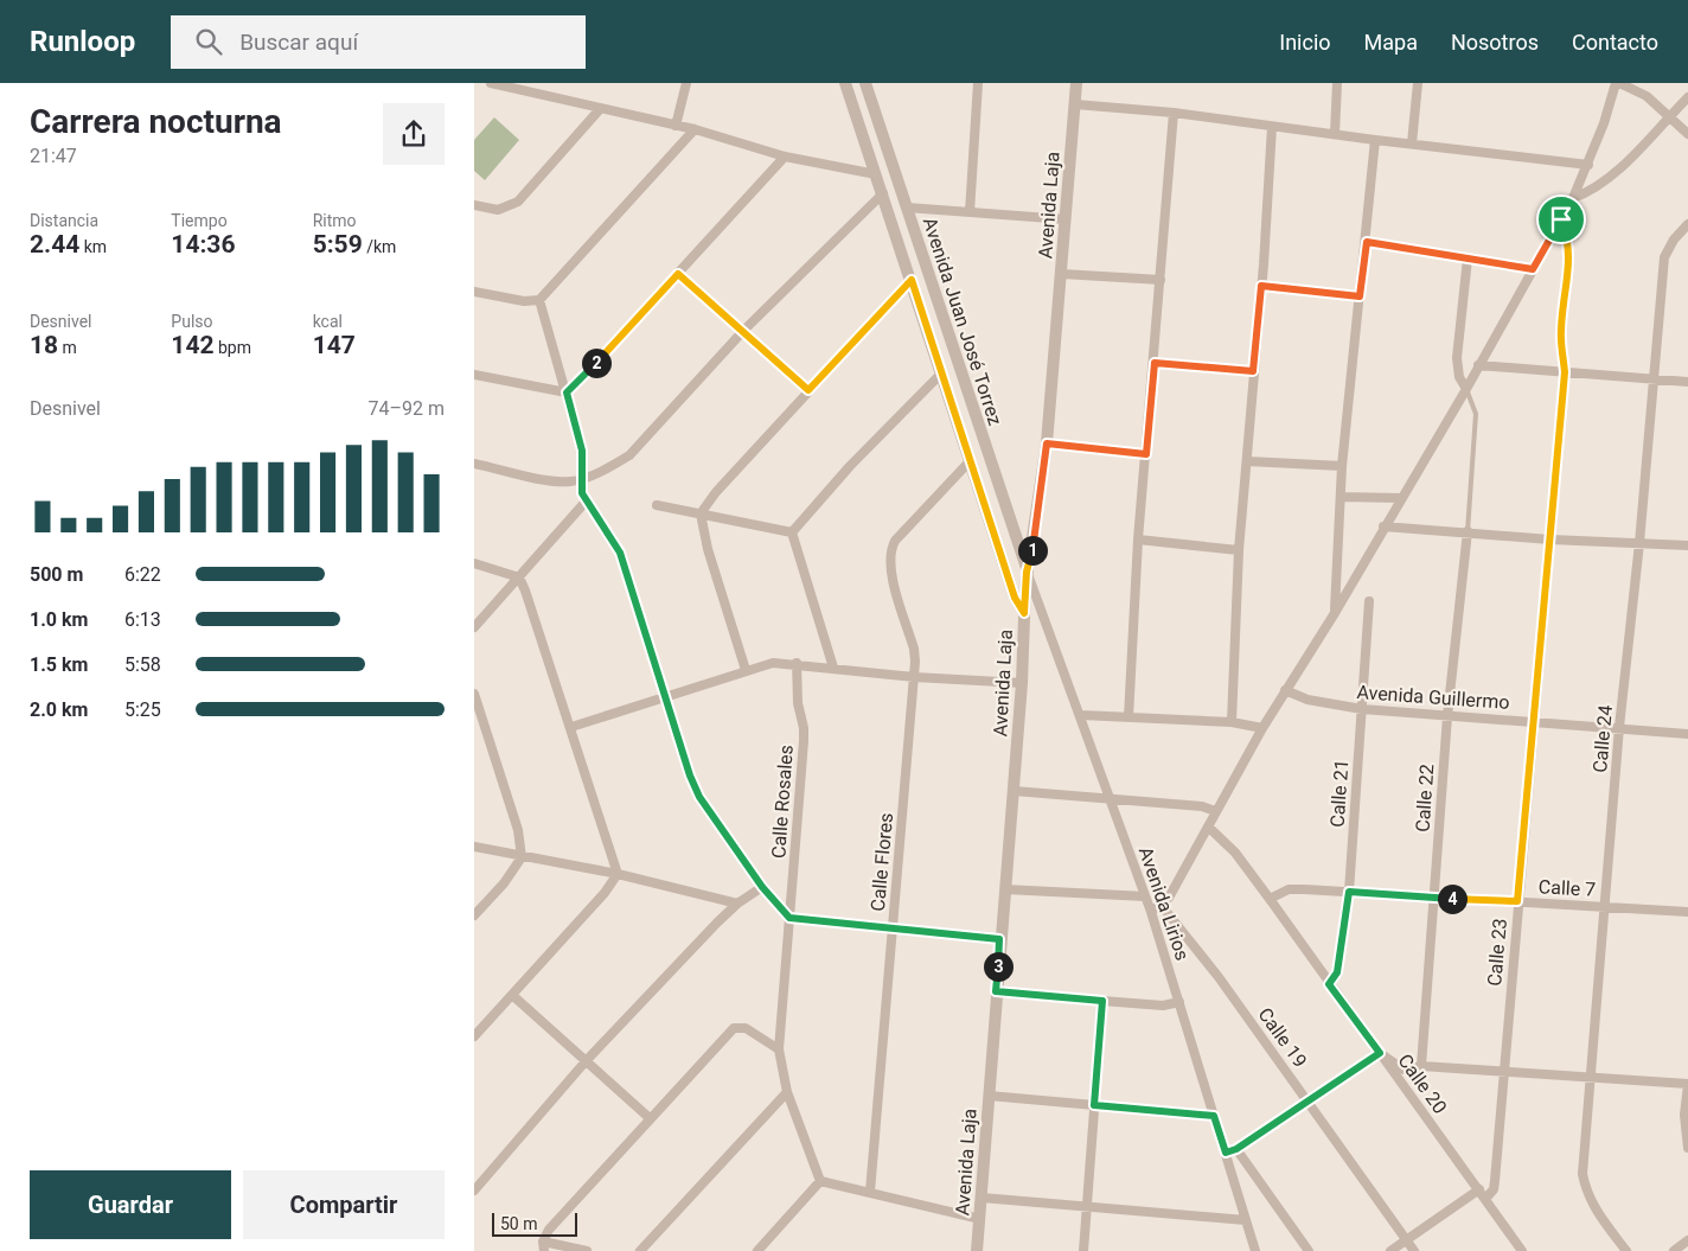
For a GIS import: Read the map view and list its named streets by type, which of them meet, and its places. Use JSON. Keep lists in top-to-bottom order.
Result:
{
  "streets": {
    "street": [
      "Avenida Laja",
      "Avenida Juan José Torrez",
      "Avenida Guillermo",
      "Calle 24",
      "Calle 21",
      "Calle 22",
      "Calle Rosales",
      "Calle Flores",
      "Calle 7",
      "Avenida Lirios",
      "Calle 23",
      "Calle 19",
      "Calle 20"
    ]
  },
  "crossings": [
    ["Avenida Laja", "Avenida Juan José Torrez"],
    ["Avenida Laja", "Avenida Lirios"],
    ["Avenida Juan José Torrez", "Avenida Lirios"],
    ["Avenida Guillermo", "Calle 24"],
    ["Avenida Guillermo", "Calle 21"],
    ["Avenida Guillermo", "Calle 22"],
    ["Avenida Guillermo", "Calle 23"],
    ["Calle 24", "Calle 7"],
    ["Calle 21", "Calle 7"],
    ["Calle 21", "Calle 20"],
    ["Calle 22", "Calle 7"],
    ["Calle 7", "Calle 23"],
    ["Calle 7", "Calle 20"],
    ["Calle 23", "Calle 20"]
  ],
  "scale_bar": "50 m",
  "page": {
    "header": "Runloop",
    "search": "Buscar aquí",
    "nav": [
      "Inicio",
      "Mapa",
      "Nosotros",
      "Contacto"
    ],
    "heading": ["Carrera nocturna", "21:47"],
    "stats": [
      ["Distancia", "2.44 km"],
      ["Tiempo", "14:36"],
      ["Ritmo", "5:59 /km"],
      ["Desnivel", "18 m"],
      ["Pulso", "142 bpm"],
      ["kcal", "147"]
    ],
    "pins": [
      "2",
      "1",
      "4",
      "3"
    ],
    "chart": ["Desnivel", "74–92 m"],
    "list": [
      {
        "name": "500 m",
        "note": "6:22"
      },
      {
        "name": "1.0 km",
        "note": "6:13"
      },
      {
        "name": "1.5 km",
        "note": "5:58"
      },
      {
        "name": "2.0 km",
        "note": "5:25"
      }
    ],
    "buttons": ["Guardar", "Compartir"],
    "scale": "50 m"
  }
}
